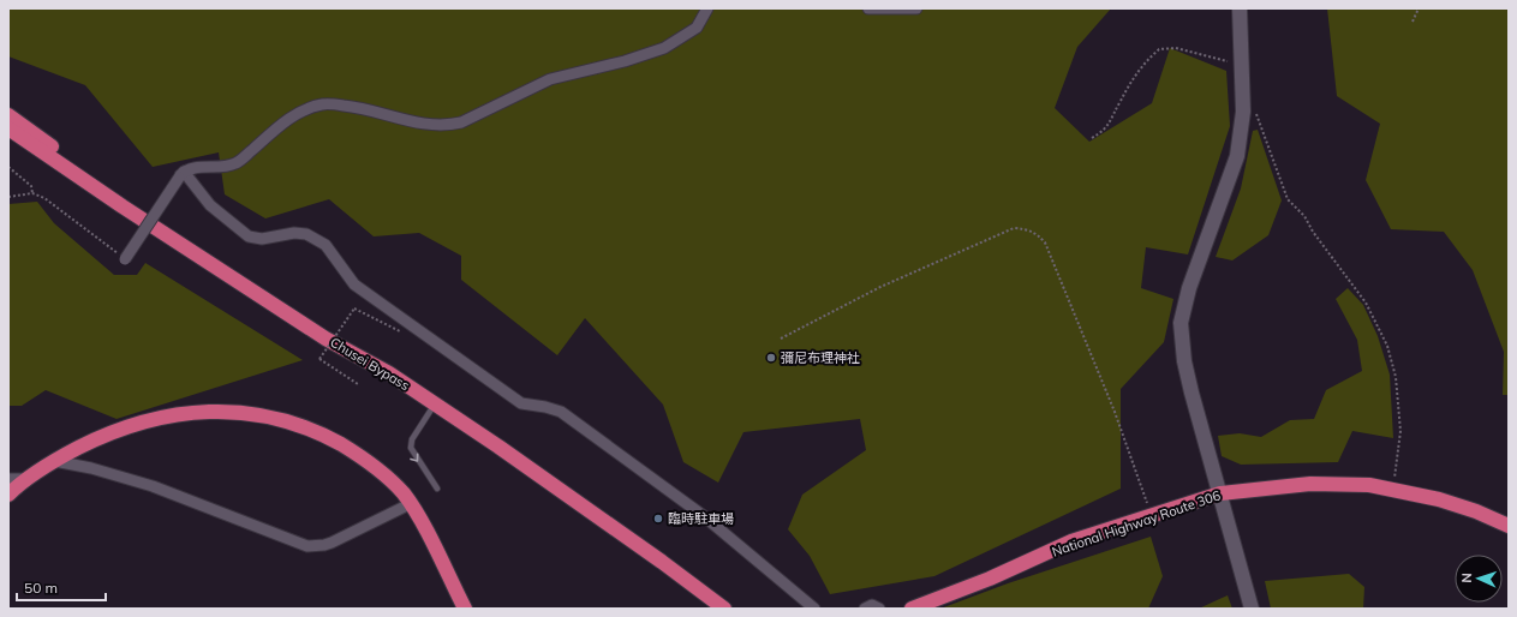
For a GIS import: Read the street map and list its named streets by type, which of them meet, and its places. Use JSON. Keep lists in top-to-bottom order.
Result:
{
  "streets": {
    "highway": ["Chusei Bypass", "National Highway Route 306"]
  },
  "places": ["彌尼布理神社", "臨時駐車場"],
  "scale_bar": "50 m",
  "north": "left"
}
